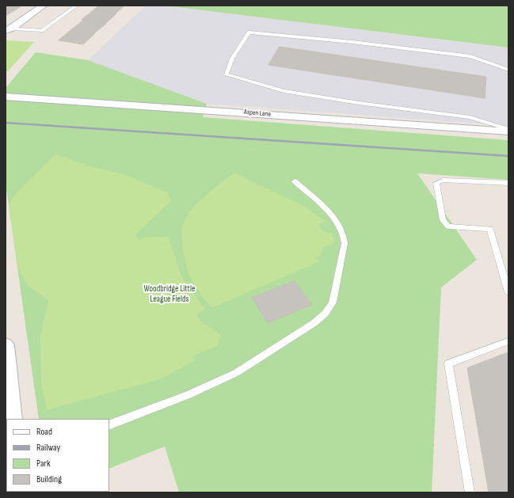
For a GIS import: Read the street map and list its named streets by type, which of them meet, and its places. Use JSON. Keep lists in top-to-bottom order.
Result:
{
  "streets": {
    "street": ["Aspen Lane"]
  },
  "parks": ["Woodbridge Little League Fields"],
  "legend": [
    "Road",
    "Railway",
    "Park",
    "Building"
  ]
}
